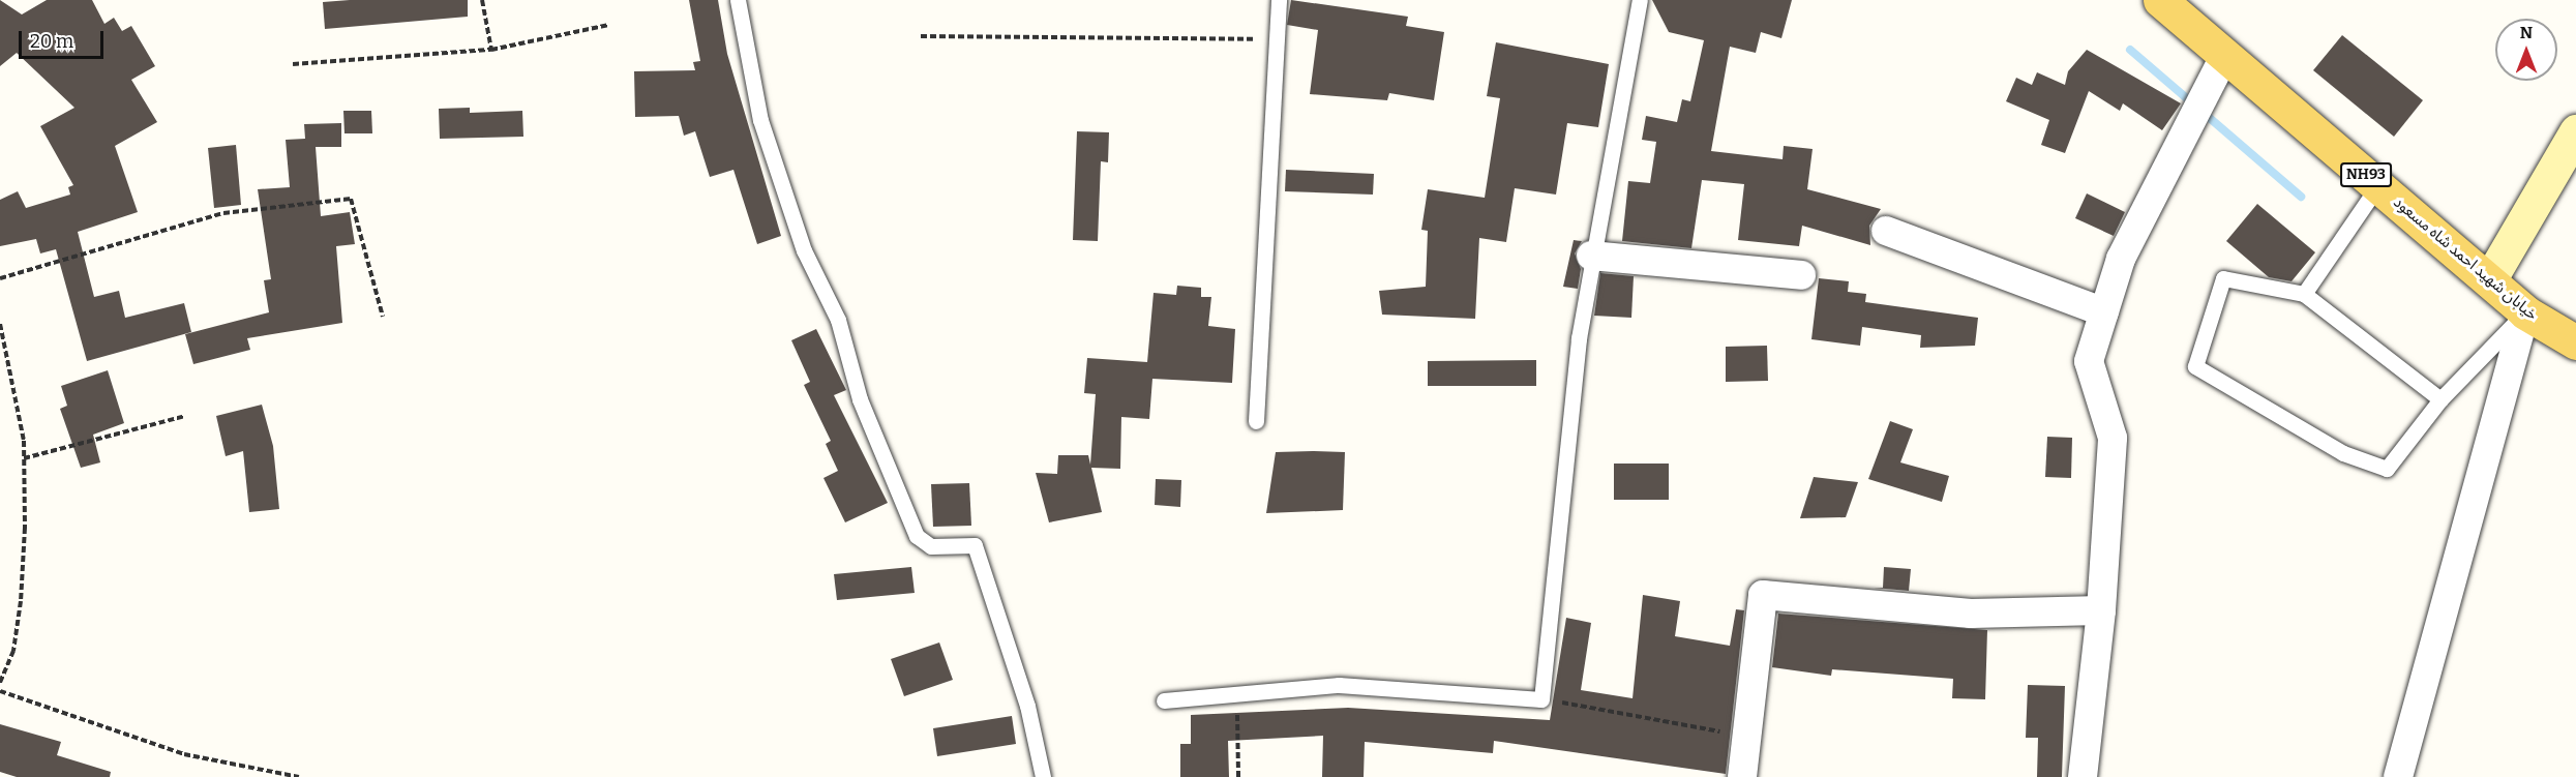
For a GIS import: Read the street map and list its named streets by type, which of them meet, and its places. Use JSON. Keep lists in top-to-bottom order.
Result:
{
  "streets": {
    "main road": ["NH93", "خیابان شهید احمد شاه مسعود"]
  },
  "scale_bar": "20 m",
  "north": "top"
}
